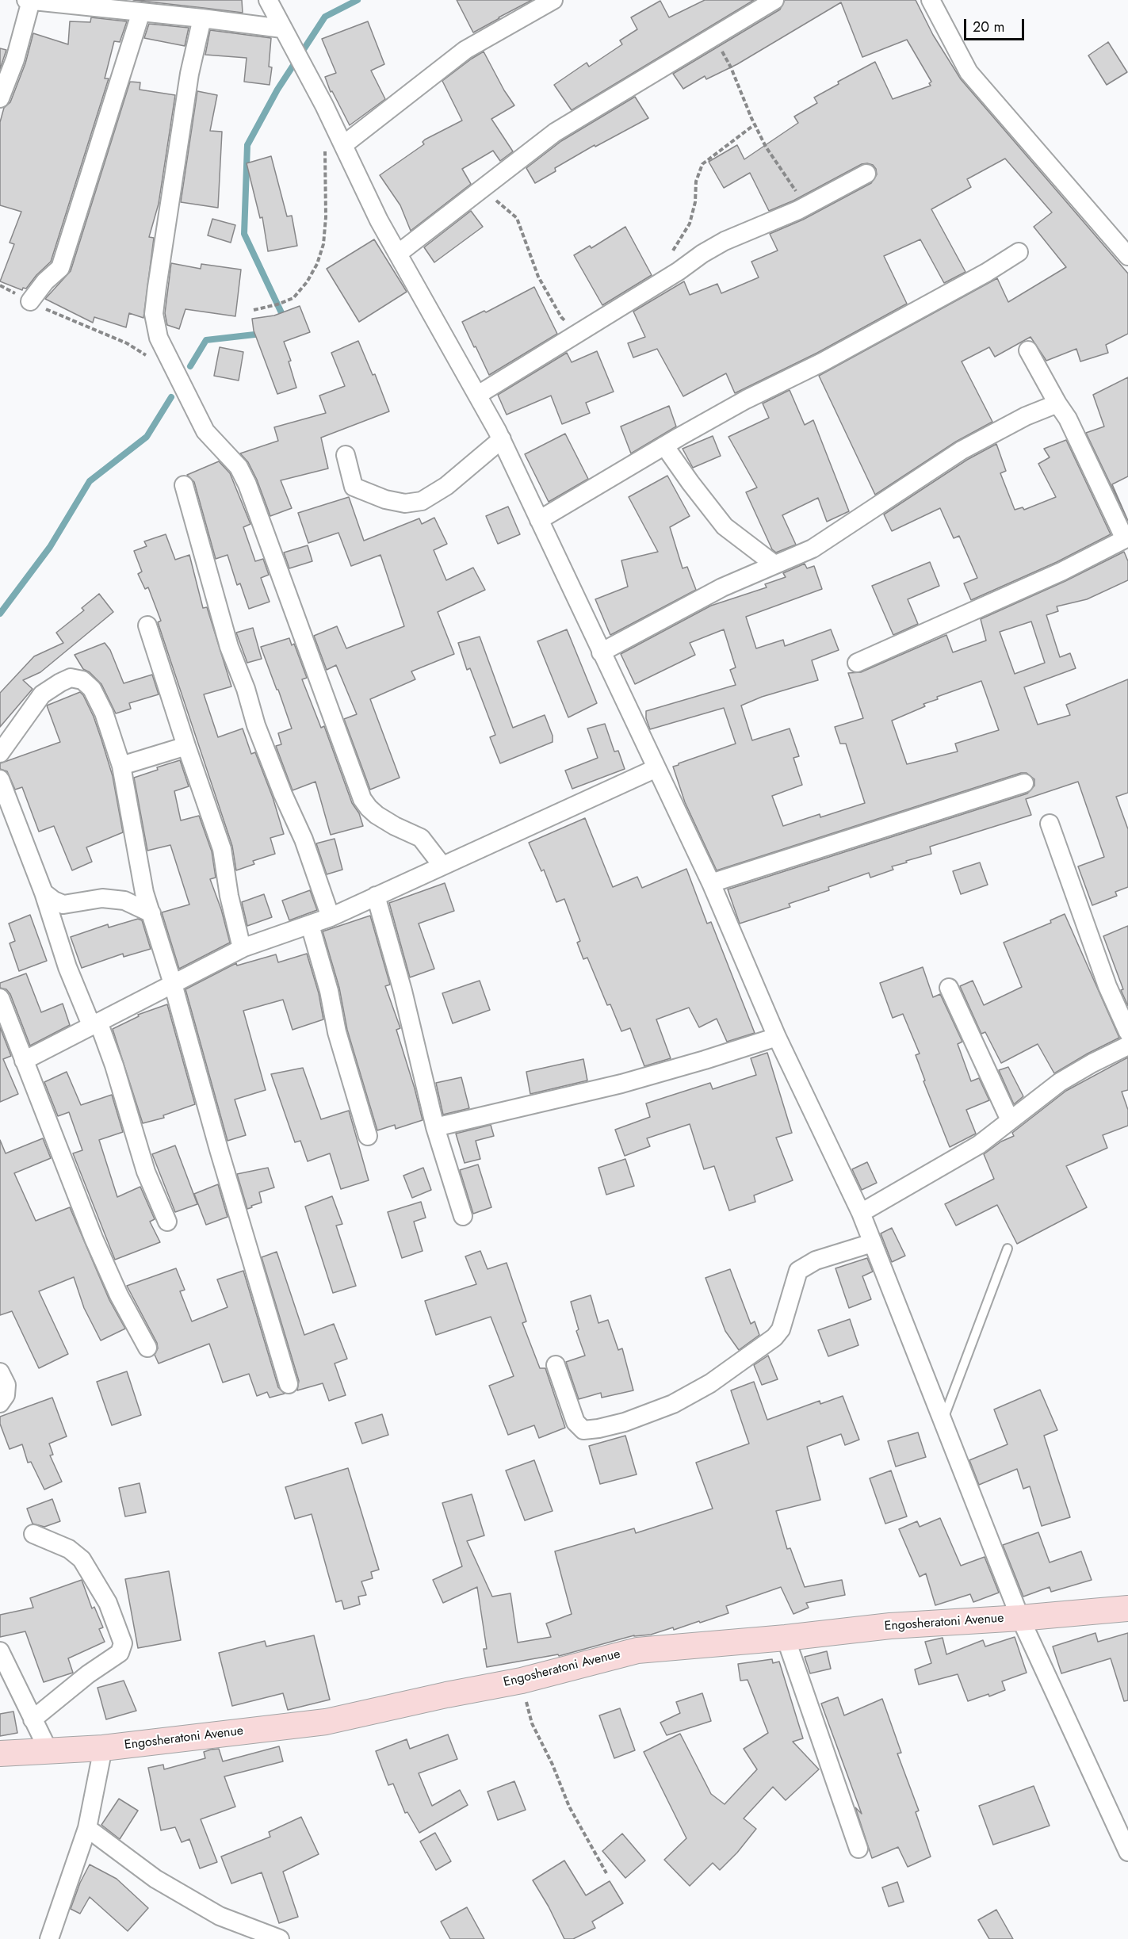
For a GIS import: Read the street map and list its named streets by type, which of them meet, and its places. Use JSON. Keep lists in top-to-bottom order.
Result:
{
  "streets": {
    "street": ["Engosheratoni Avenue"]
  },
  "scale_bar": "20 m"
}
